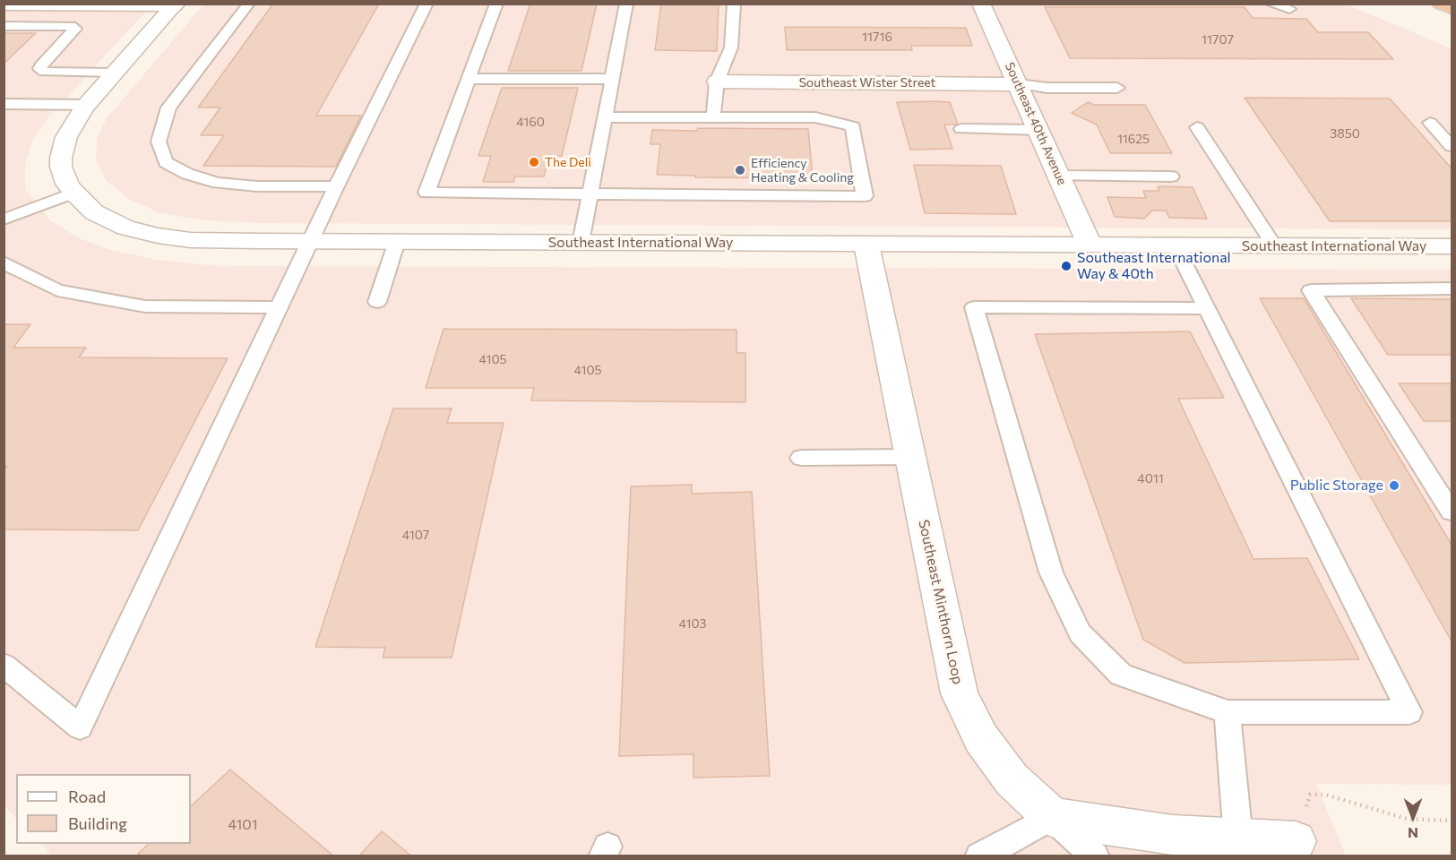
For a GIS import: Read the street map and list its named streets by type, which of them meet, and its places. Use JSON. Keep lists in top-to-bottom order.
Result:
{
  "streets": {
    "street": [
      "Southeast Wister Street",
      "Southeast 40th Avenue",
      "Southeast International Way",
      "Southeast Minthorn Loop"
    ]
  },
  "crossings": [
    ["Southeast Wister Street", "Southeast 40th Avenue"],
    ["Southeast 40th Avenue", "Southeast International Way"],
    ["Southeast International Way", "Southeast Minthorn Loop"]
  ],
  "places": [
    "The Deli",
    "Efficiency Heating & Cooling",
    "Southeast International Way & 40th",
    "Public Storage"
  ],
  "house_numbers": [
    "11716",
    "11707",
    "4160",
    "3850",
    "11625",
    "4105",
    "4105",
    "4011",
    "4107",
    "4103",
    "4101"
  ],
  "legend": ["Road", "Building"],
  "north": "bottom"
}
